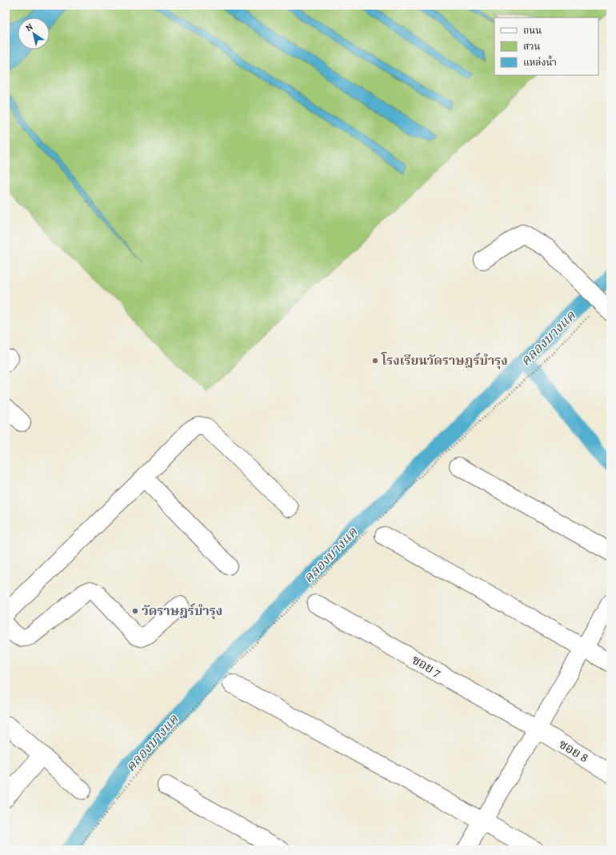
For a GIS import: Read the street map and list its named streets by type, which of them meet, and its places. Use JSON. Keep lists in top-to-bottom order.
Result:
{
  "streets": {
    "street": ["ซอย 7", "ซอย 8"]
  },
  "crossings": [
    ["ซอย 7", "ซอย 8"]
  ],
  "water": ["คลองบางแค"],
  "places": ["โรงเรียนวัดราษฎร์บำรุง", "วัดราษฎร์บำรุง"],
  "legend": ["ถนน", "สวน", "แหล่งน้ำ"],
  "north": "top left"
}
